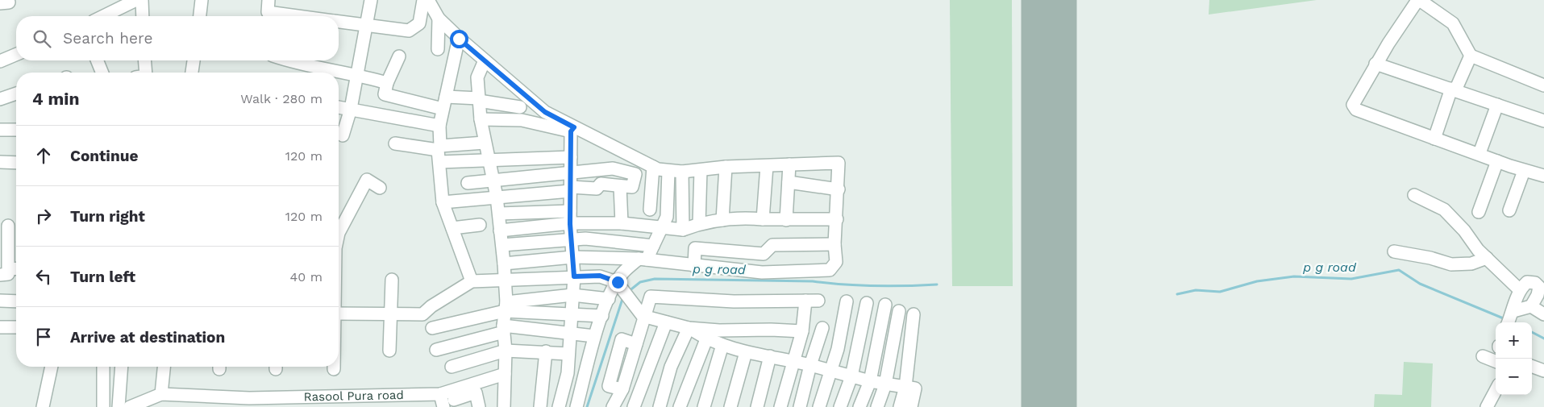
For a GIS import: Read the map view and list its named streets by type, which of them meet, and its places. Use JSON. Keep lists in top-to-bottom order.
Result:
{
  "streets": {
    "street": ["Rasool Pura road"]
  },
  "water": ["p g road"],
  "page": {
    "search": "Search here",
    "heading": ["4 min", "Walk · 280 m"],
    "list": [
      ["Continue", "120 m"],
      ["Turn right", "120 m"],
      ["Turn left", "40 m"],
      "Arrive at destination"
    ],
    "map_buttons": ["+", "−"]
  }
}
